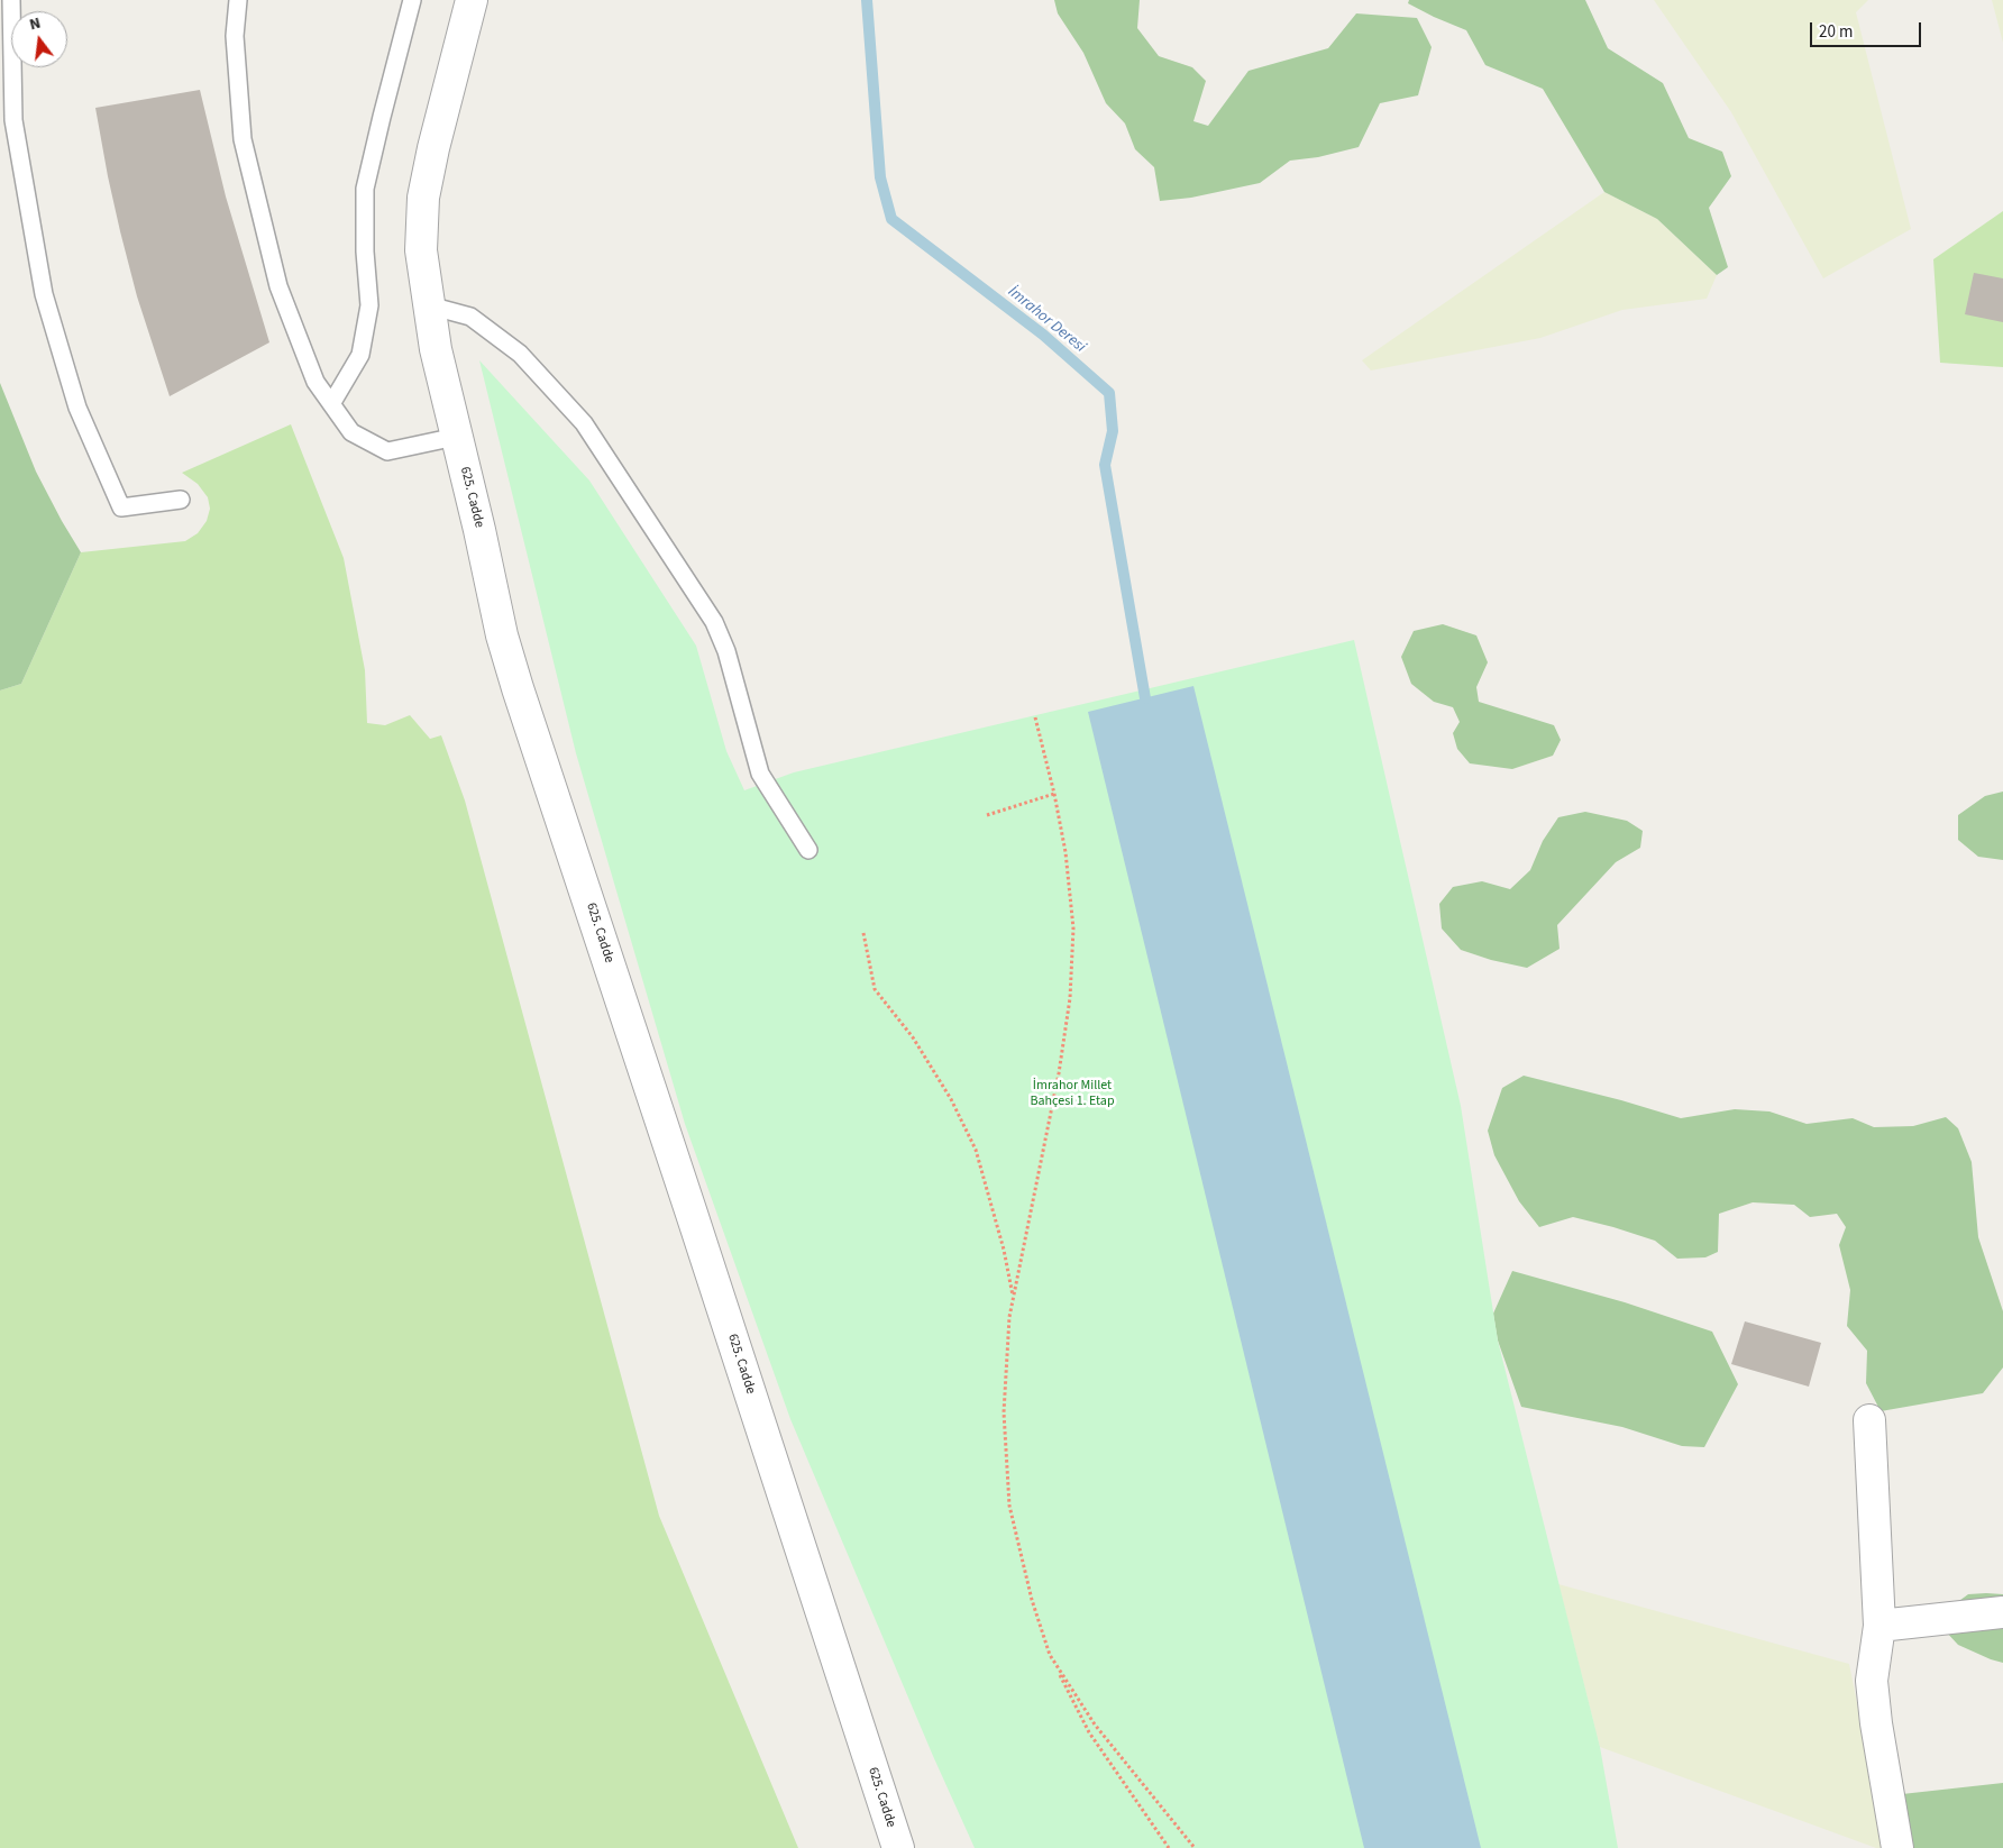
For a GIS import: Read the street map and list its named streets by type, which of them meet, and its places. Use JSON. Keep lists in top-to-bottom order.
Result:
{
  "streets": {
    "street": ["625. Cadde"]
  },
  "water": ["İmrahor Deresi"],
  "parks": ["İmrahor Millet Bahçesi 1. Etap"],
  "scale_bar": "20 m",
  "north": "top"
}
